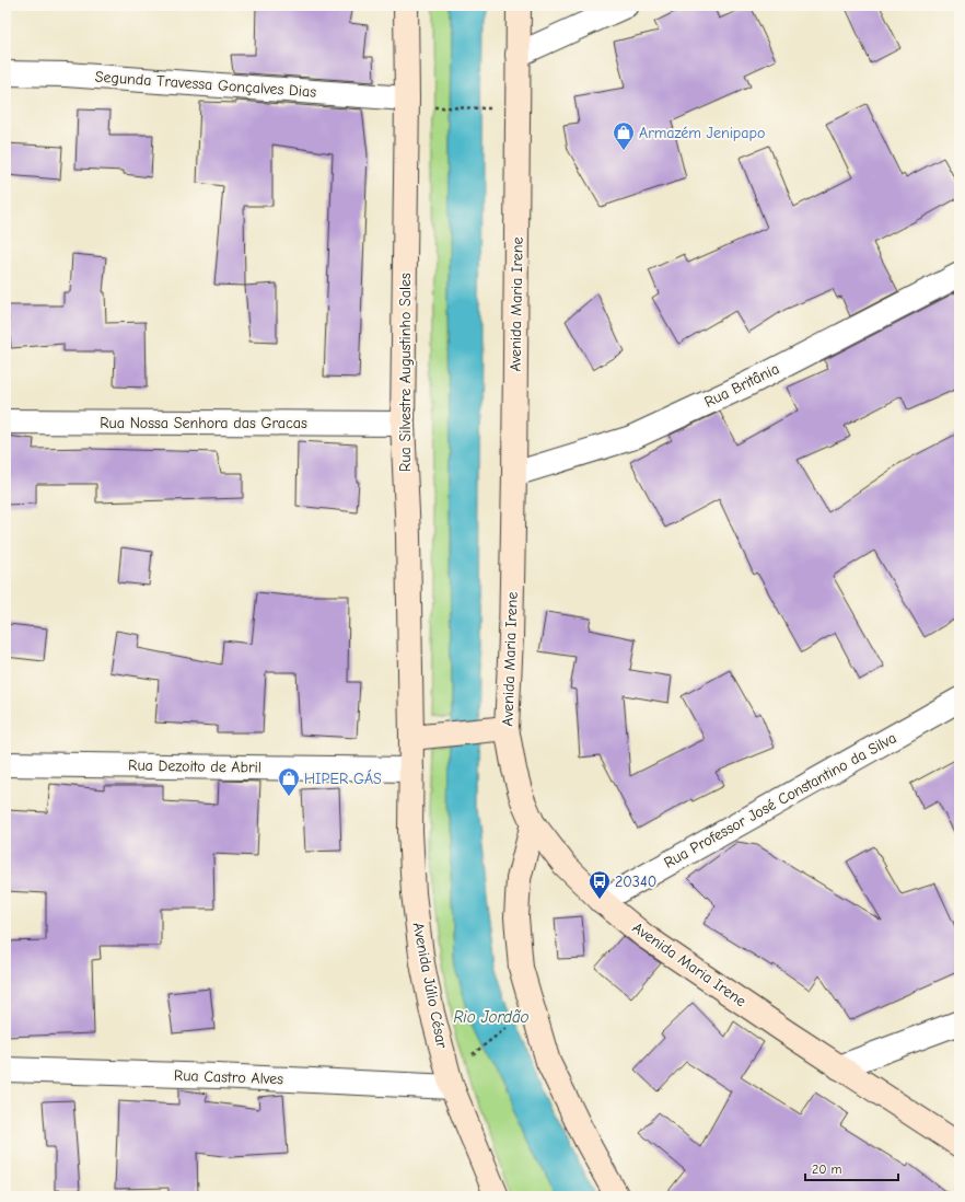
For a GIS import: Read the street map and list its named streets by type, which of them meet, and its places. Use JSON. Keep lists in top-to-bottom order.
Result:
{
  "streets": {
    "street": [
      "Segunda Travessa Gonçalves Dias",
      "Avenida Maria Irene",
      "Rua Silvestre Augustinho Sales",
      "Rua Britânia",
      "Rua Nossa Senhora das Gracas",
      "Rua Dezoito de Abril",
      "Rua Professor José Constantino da Silva",
      "Avenida Júlio César",
      "Rua Castro Alves"
    ]
  },
  "crossings": [
    ["Segunda Travessa Gonçalves Dias", "Rua Silvestre Augustinho Sales"],
    ["Avenida Maria Irene", "Rua Britânia"],
    ["Avenida Maria Irene", "Rua Professor José Constantino da Silva"],
    ["Rua Silvestre Augustinho Sales", "Rua Nossa Senhora das Gracas"],
    ["Rua Silvestre Augustinho Sales", "Avenida Júlio César"],
    ["Rua Dezoito de Abril", "Avenida Júlio César"],
    ["Avenida Júlio César", "Rua Castro Alves"]
  ],
  "water": ["Rio Jordão"],
  "places": {
    "shop": ["Armazém Jenipapo", "HIPER GÁS"],
    "bus stop": ["20340"]
  },
  "scale_bar": "20 m"
}
